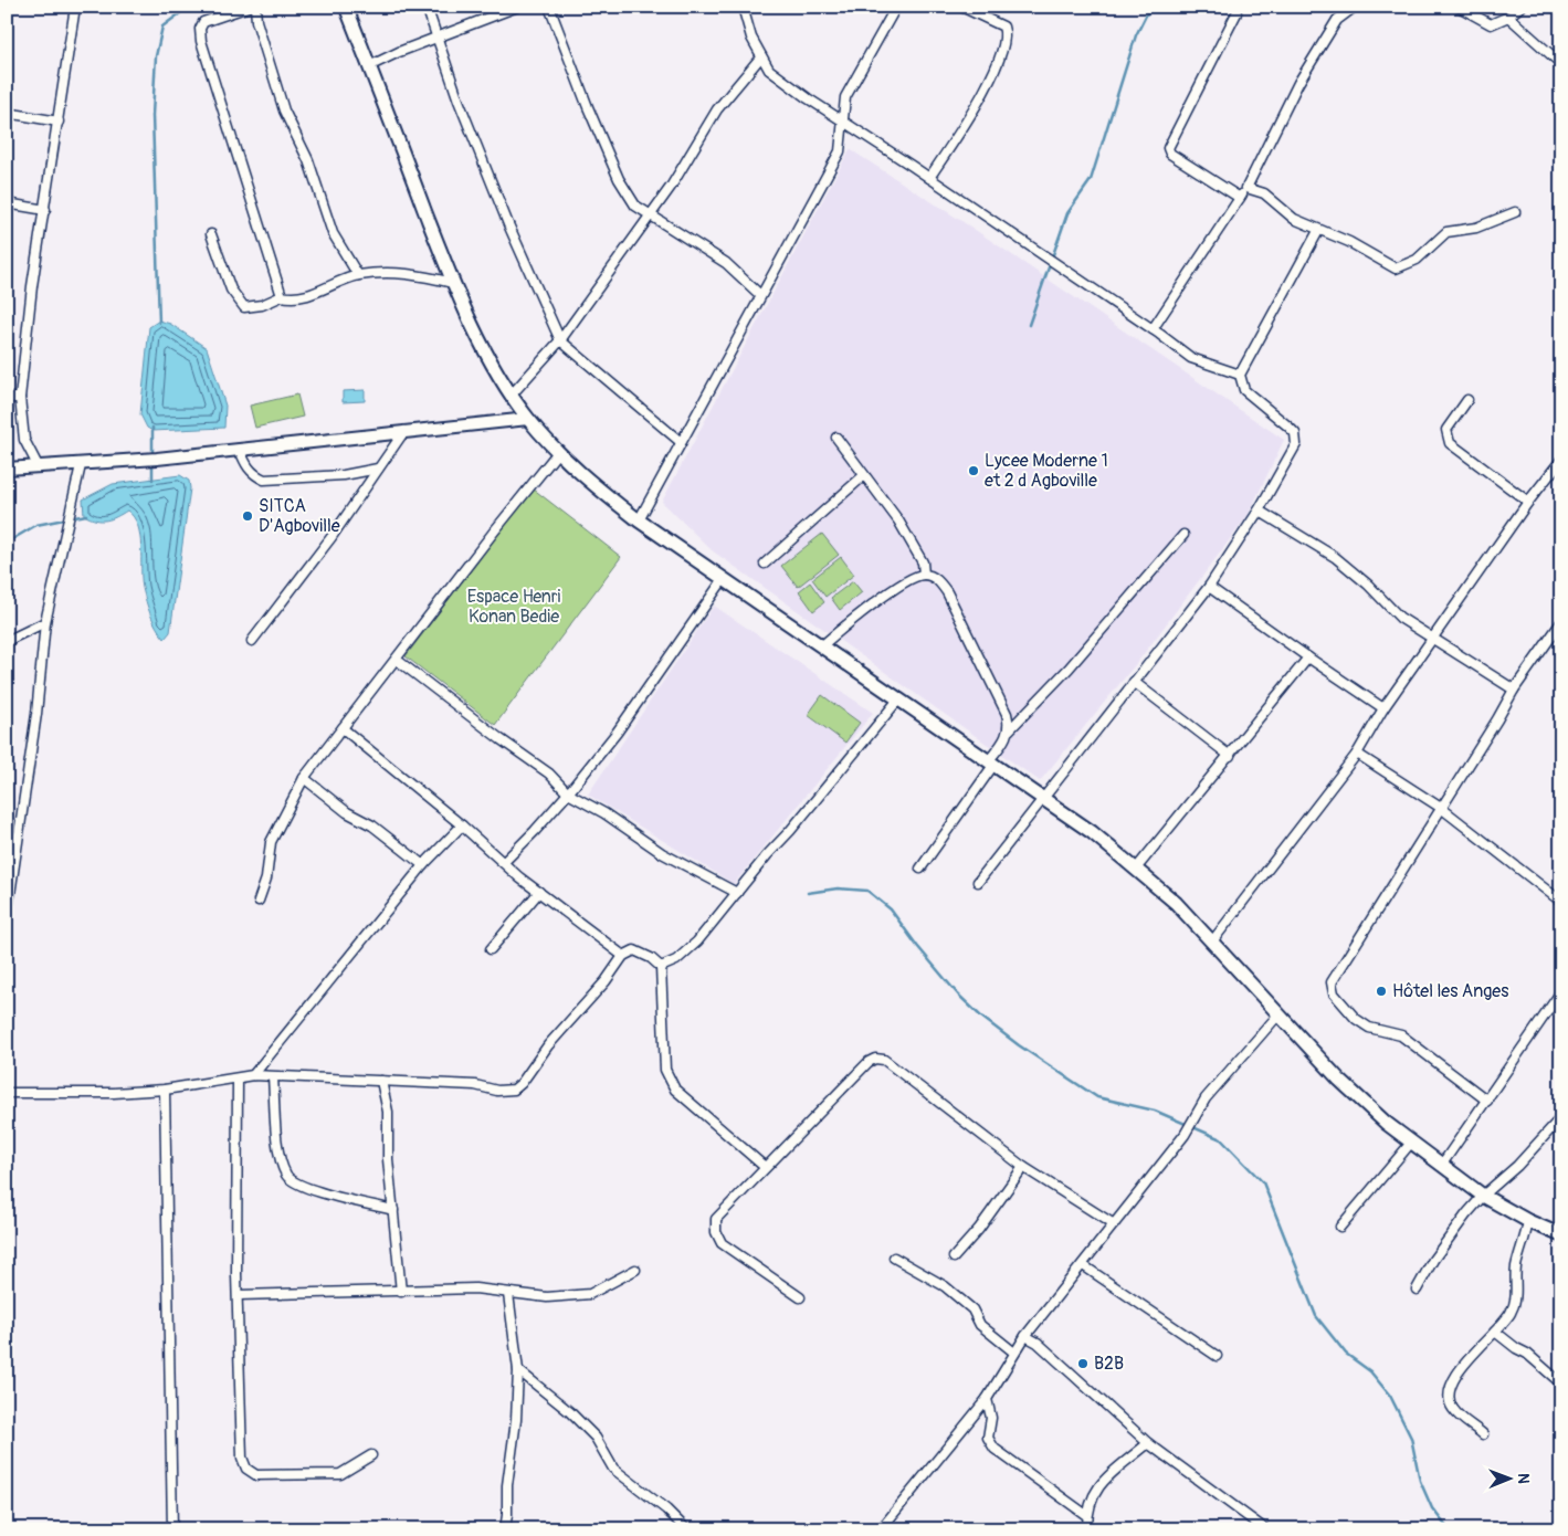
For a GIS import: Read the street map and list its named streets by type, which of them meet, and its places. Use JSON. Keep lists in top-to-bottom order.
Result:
{
  "parks": ["Espace Henri Konan Bedie"],
  "places": [
    "Lycee Moderne 1 et 2 d Agboville",
    "SITCA D'Agboville",
    "Hôtel les Anges",
    "B2B"
  ],
  "north": "right"
}
